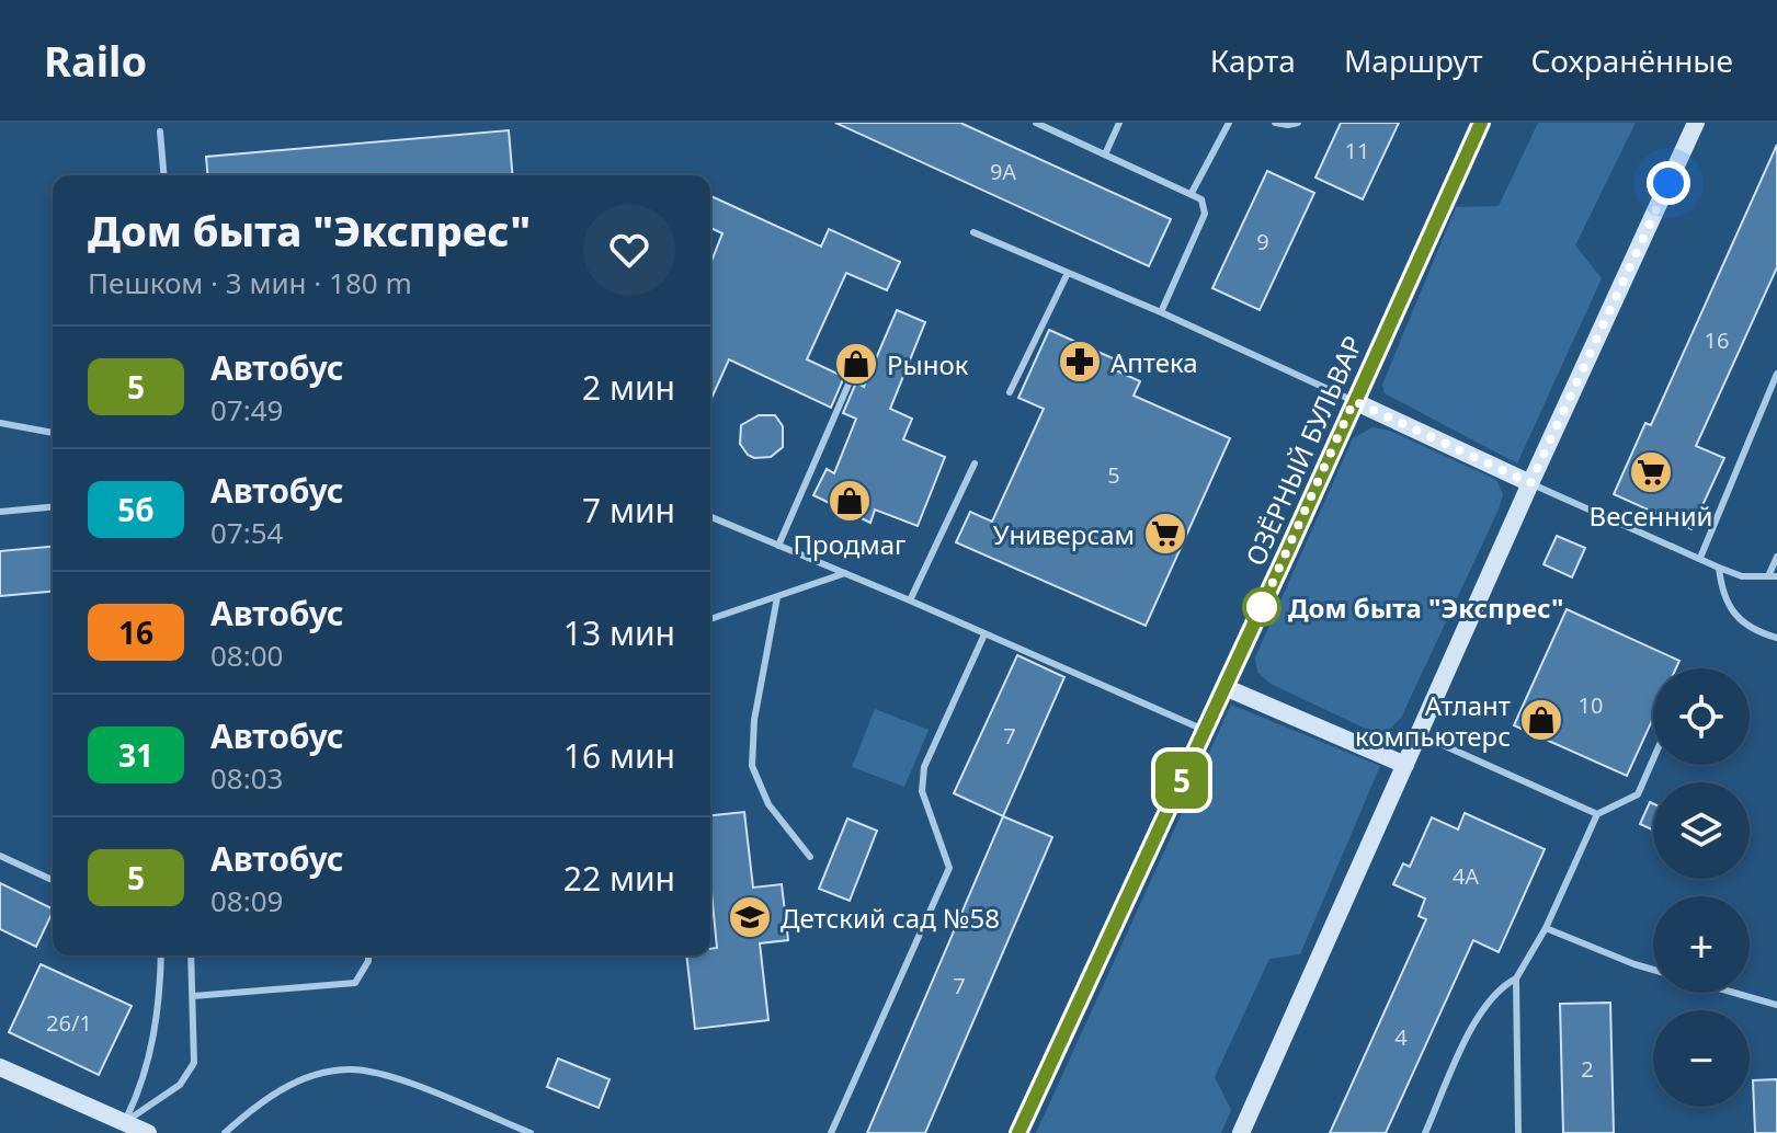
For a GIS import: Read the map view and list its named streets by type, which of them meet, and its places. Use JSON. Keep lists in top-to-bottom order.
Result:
{
  "streets": {
    "street": ["ОЗЁРНЫЙ БУЛЬВАР"]
  },
  "places": {
    "pharmacy": ["Аптека"],
    "shop": ["Рынок", "Продмаг", "Атлант компьютерс"],
    "supermarket": ["Весенний", "Универсам"],
    "other": ["Дом быта \"Экспрес\""],
    "school or university": ["Детский сад №58"]
  },
  "lines": ["bus line 5"],
  "house_numbers": [
    "11",
    "9А",
    "9",
    "16",
    "5",
    "10",
    "7",
    "4А",
    "7",
    "26/1",
    "4",
    "2"
  ],
  "page": {
    "header": "Railo",
    "nav": ["Карта", "Маршрут", "Сохранённые"],
    "on_map": "5",
    "heading": ["Дом быта \"Экспрес\"", "Пешком · 3 мин · 180 m"],
    "list": [
      {
        "mark": "5",
        "name": "Автобус",
        "note": "07:49",
        "value": "2 мин"
      },
      {
        "mark": "5б",
        "name": "Автобус",
        "note": "07:54",
        "value": "7 мин"
      },
      {
        "mark": "16",
        "name": "Автобус",
        "note": "08:00",
        "value": "13 мин"
      },
      {
        "mark": "31",
        "name": "Автобус",
        "note": "08:03",
        "value": "16 мин"
      },
      {
        "mark": "5",
        "name": "Автобус",
        "note": "08:09",
        "value": "22 мин"
      }
    ],
    "map_buttons": ["+", "−"]
  }
}
